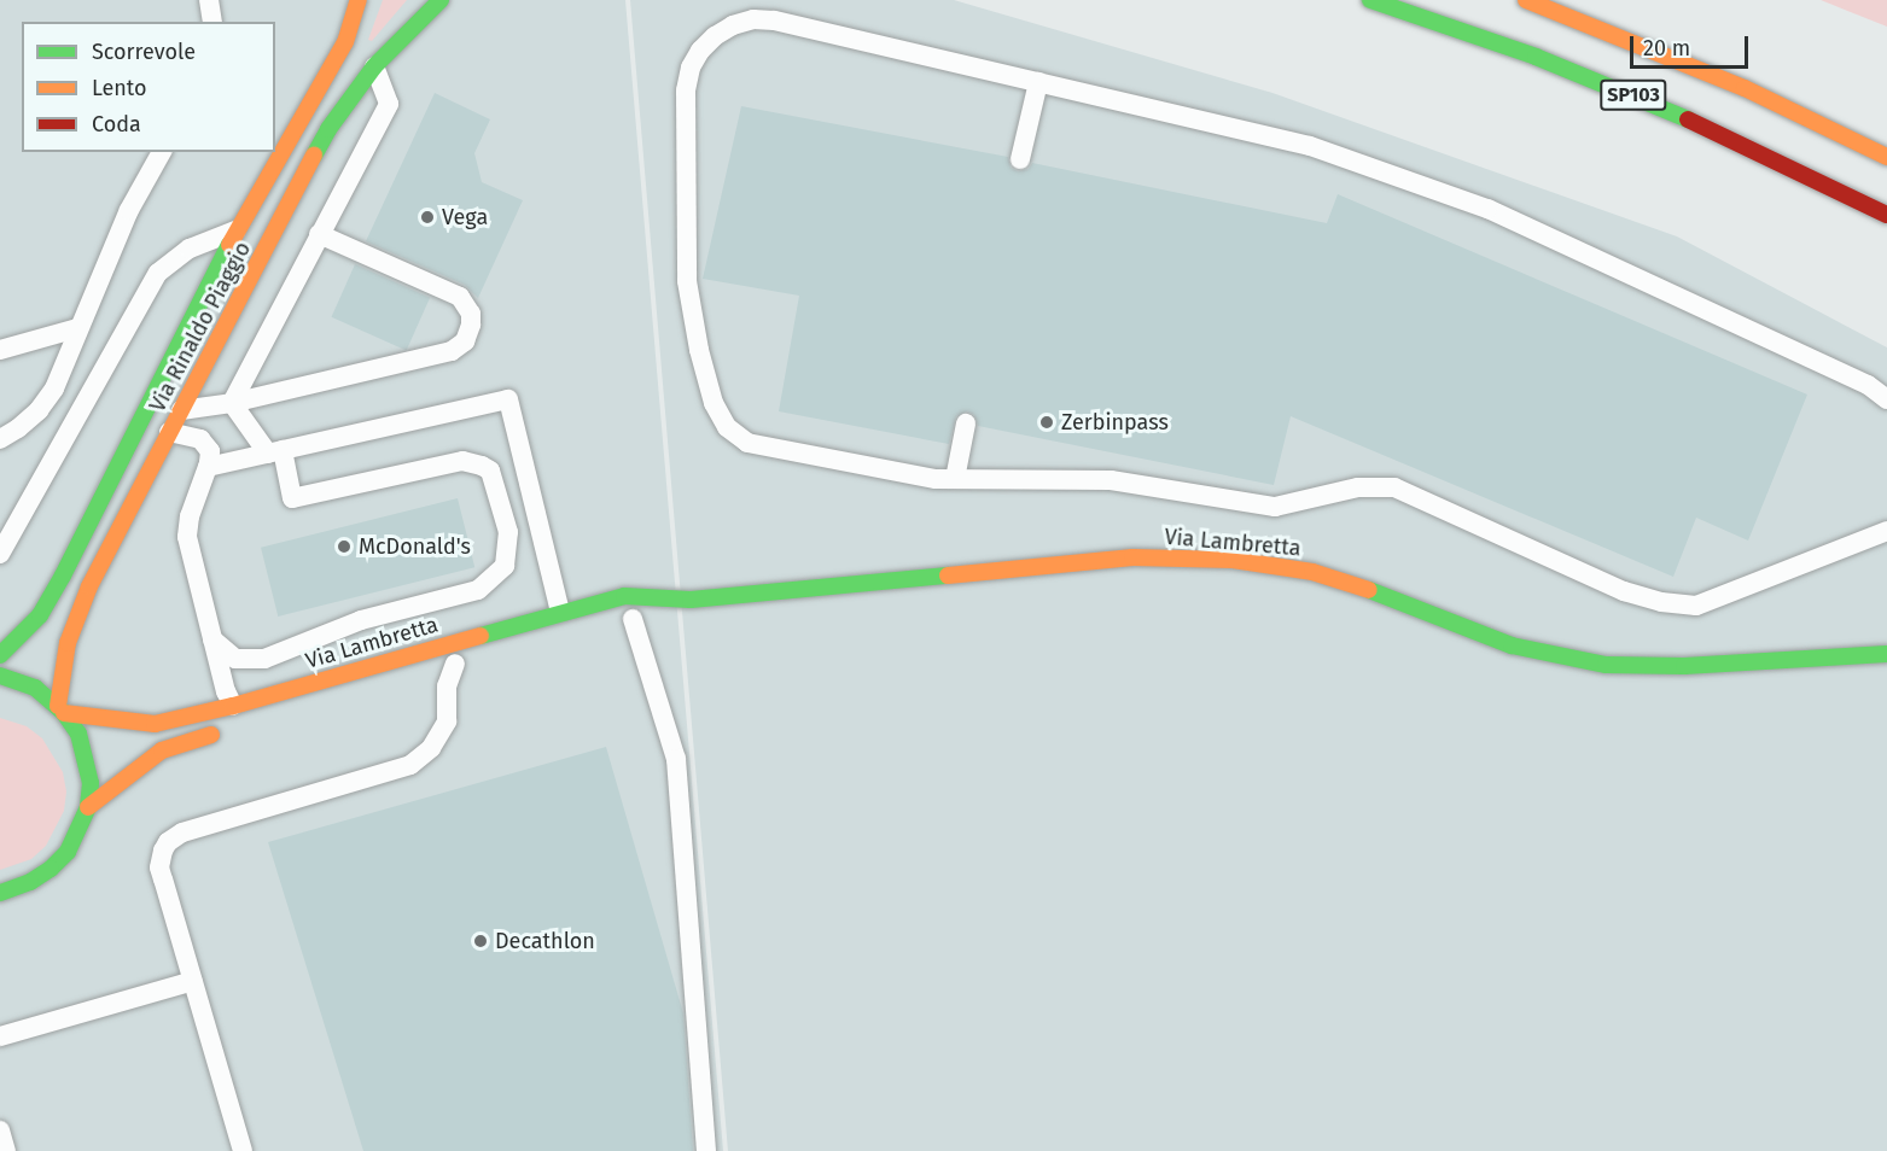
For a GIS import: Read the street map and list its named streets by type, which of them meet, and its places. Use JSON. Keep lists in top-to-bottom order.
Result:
{
  "streets": {
    "main road": ["SP103", "Via Rinaldo Piaggio", "Via Lambretta"]
  },
  "crossings": [
    ["Via Rinaldo Piaggio", "Via Lambretta"]
  ],
  "places": [
    "Vega",
    "Zerbinpass",
    "McDonald's",
    "Decathlon"
  ],
  "legend": ["Scorrevole", "Lento", "Coda"],
  "scale_bar": "20 m"
}
